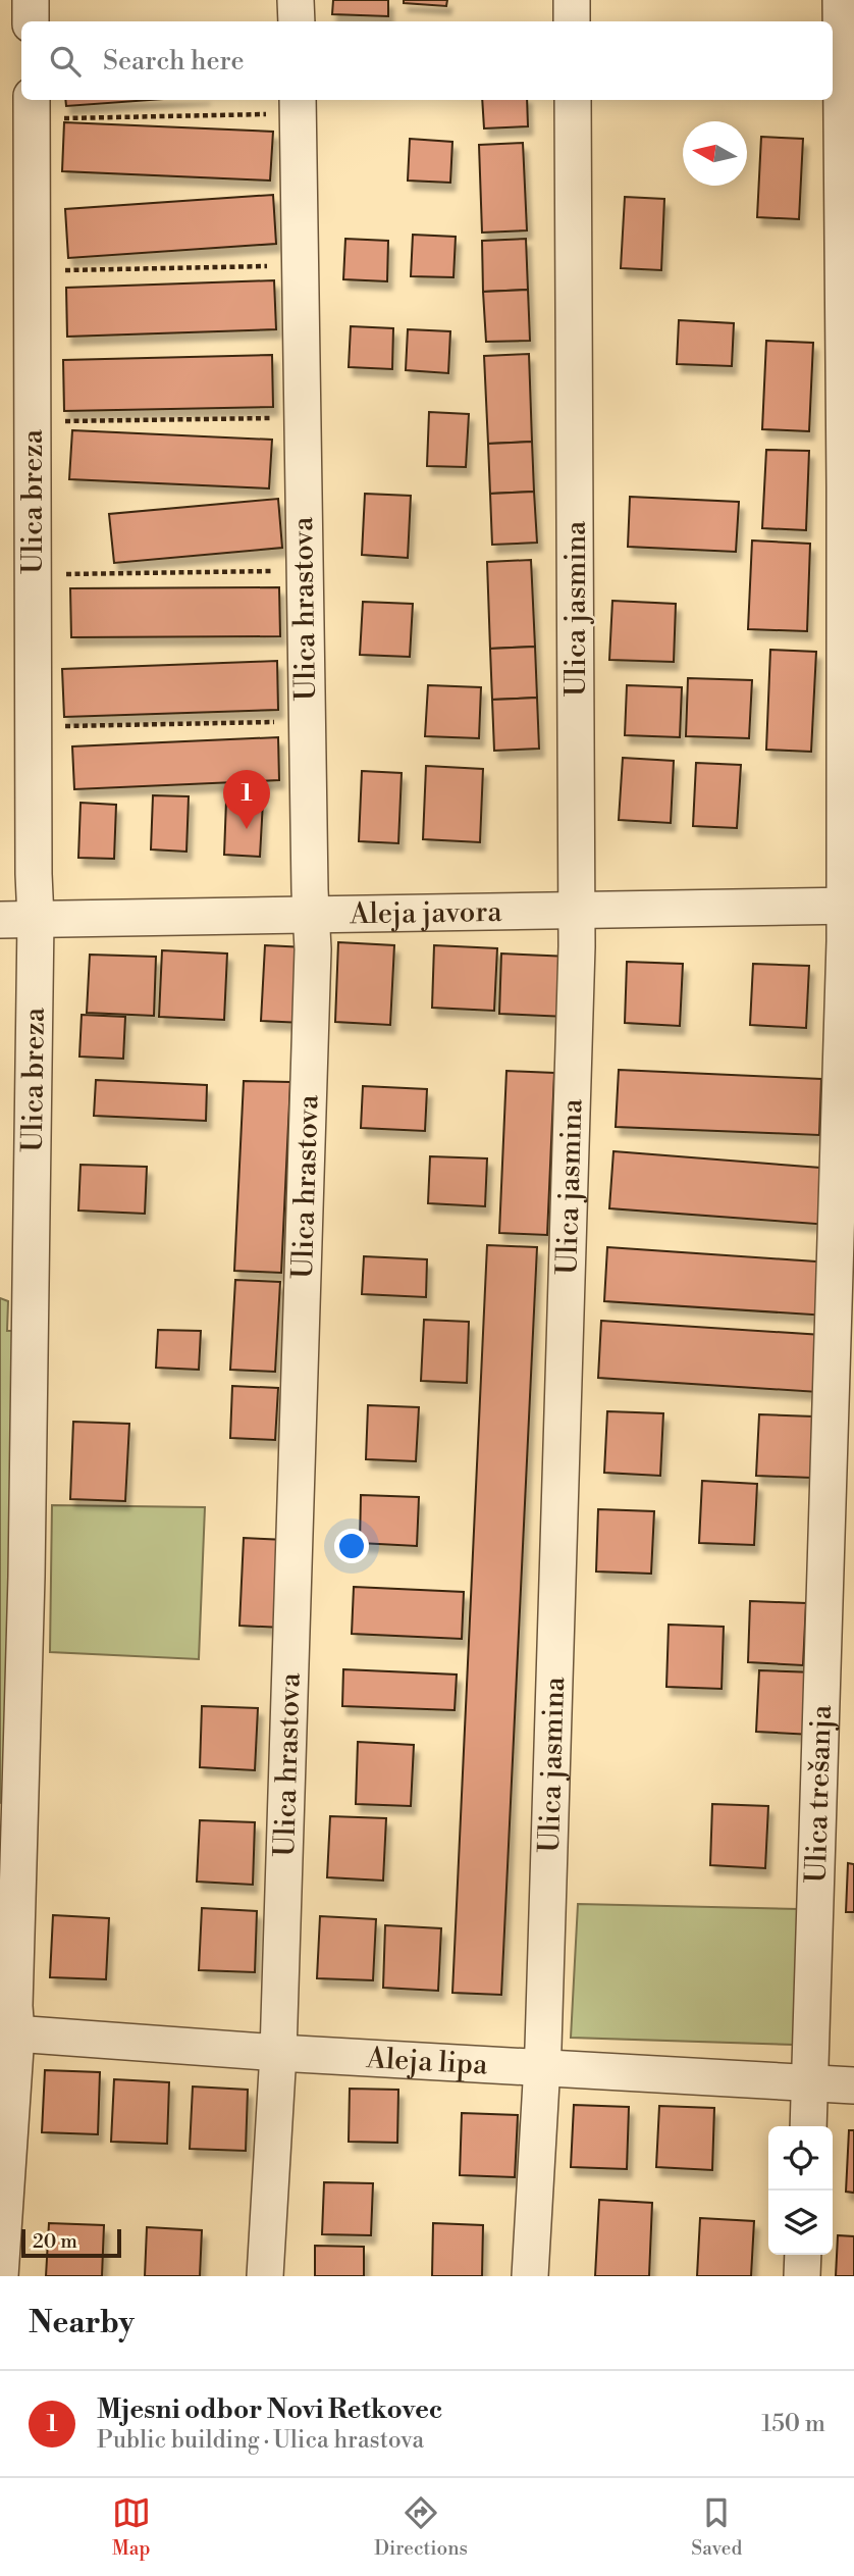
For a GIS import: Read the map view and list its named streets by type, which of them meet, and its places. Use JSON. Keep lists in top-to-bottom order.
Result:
{
  "streets": {
    "street": [
      "Ulica breza",
      "Ulica hrastova",
      "Ulica jasmina",
      "Aleja javora",
      "Ulica trešanja",
      "Aleja lipa"
    ]
  },
  "crossings": [
    ["Ulica breza", "Aleja javora"],
    ["Ulica breza", "Aleja lipa"],
    ["Ulica hrastova", "Aleja javora"],
    ["Ulica hrastova", "Aleja lipa"],
    ["Ulica jasmina", "Aleja javora"],
    ["Ulica jasmina", "Aleja lipa"],
    ["Aleja javora", "Ulica trešanja"],
    ["Ulica trešanja", "Aleja lipa"]
  ],
  "scale_bar": "20 m",
  "north": "left",
  "page": {
    "search": "Search here",
    "pins": "1",
    "scale": "20 m",
    "heading": "Nearby",
    "list": [
      {
        "mark": "1",
        "name": "Mjesni odbor Novi Retkovec",
        "note": "Public building · Ulica hrastova",
        "value": "150 m"
      }
    ],
    "nav": ["Map", "Directions", "Saved"]
  }
}
